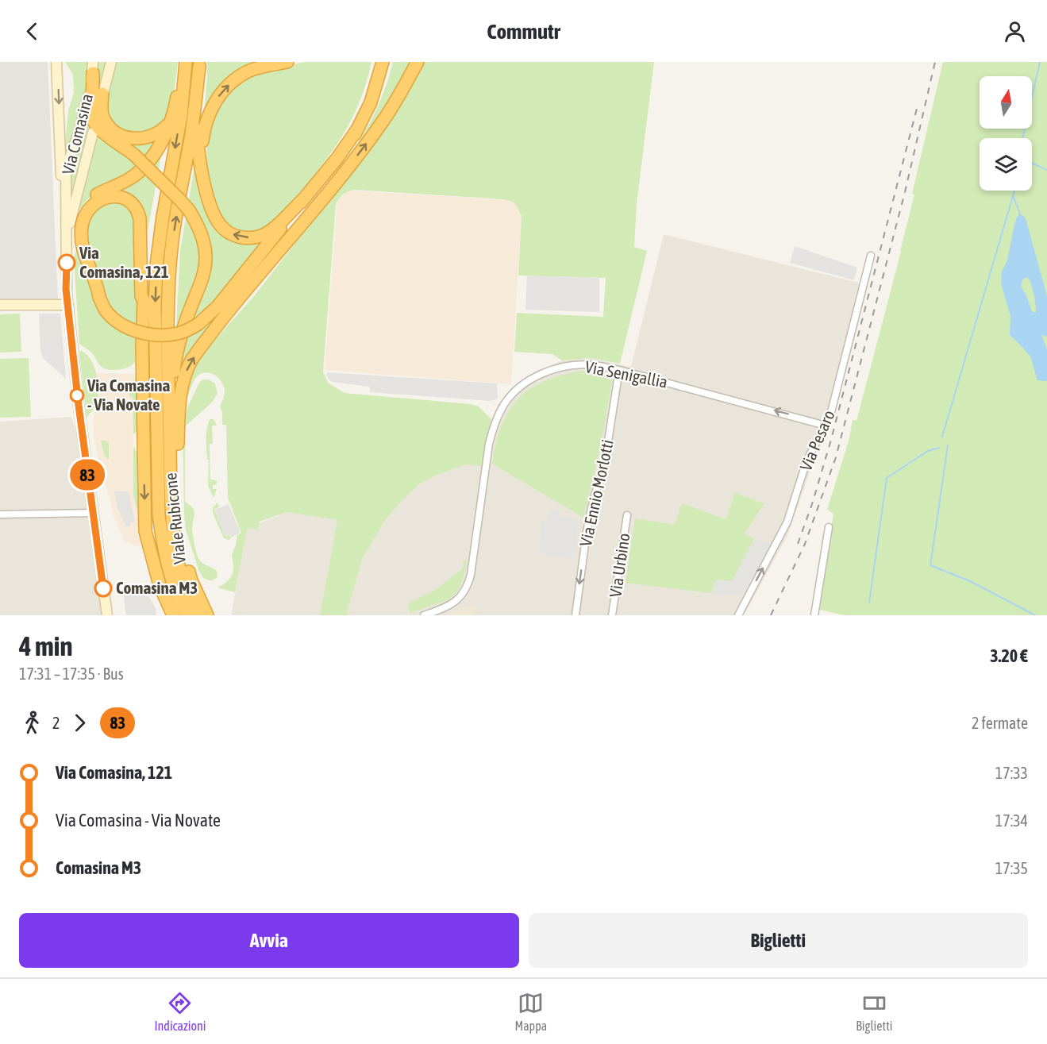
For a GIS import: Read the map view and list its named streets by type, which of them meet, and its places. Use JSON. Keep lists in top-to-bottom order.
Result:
{
  "streets": {
    "highway": ["Viale Rubicone"],
    "main road": ["Via Comasina"],
    "street": [
      "Via Senigallia",
      "Via Pesaro",
      "Via Ennio Morlotti",
      "Via Urbino"
    ]
  },
  "crossings": [
    ["Via Senigallia", "Via Pesaro"],
    ["Via Senigallia", "Via Ennio Morlotti"]
  ],
  "one_way": ["Via Senigallia", "Via Pesaro", "Via Ennio Morlotti"],
  "places": ["Via Comasina, 121", "Via Comasina - Via Novate", "Comasina M3"],
  "lines": ["bus line 83"],
  "north": "top",
  "page": {
    "header": "Commutr",
    "on_map": "83",
    "heading": ["4 min", "17:31 – 17:35 · Bus", "3.20 €"],
    "legs": ["2", "83", "2 fermate"],
    "list": [
      {
        "name": "Via Comasina, 121",
        "value": "17:33"
      },
      {
        "name": "Via Comasina - Via Novate",
        "value": "17:34"
      },
      {
        "name": "Comasina M3",
        "value": "17:35"
      }
    ],
    "buttons": ["Avvia", "Biglietti"],
    "tabs": ["Indicazioni", "Mappa", "Biglietti"]
  }
}
